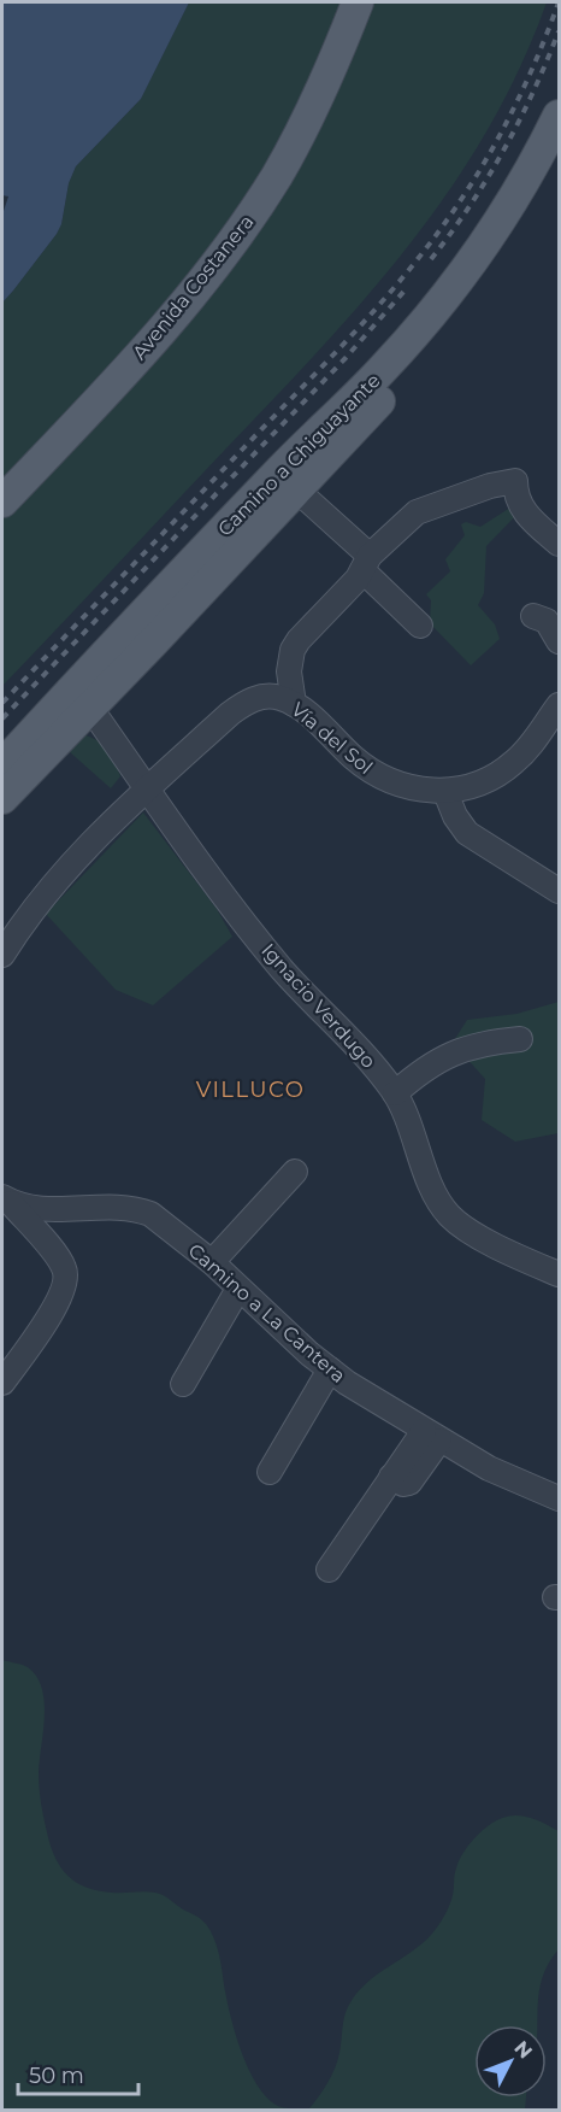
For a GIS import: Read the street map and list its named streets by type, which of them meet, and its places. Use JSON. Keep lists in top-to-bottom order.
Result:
{
  "streets": {
    "main road": ["Avenida Costanera", "Camino a Chiguayante"],
    "street": ["Vía del Sol", "Ignacio Verdugo", "Camino a La Cantera"]
  },
  "crossings": [
    ["Camino a Chiguayante", "Ignacio Verdugo"],
    ["Vía del Sol", "Ignacio Verdugo"]
  ],
  "districts": ["VILLUCO"],
  "scale_bar": "50 m",
  "north": "top right"
}
